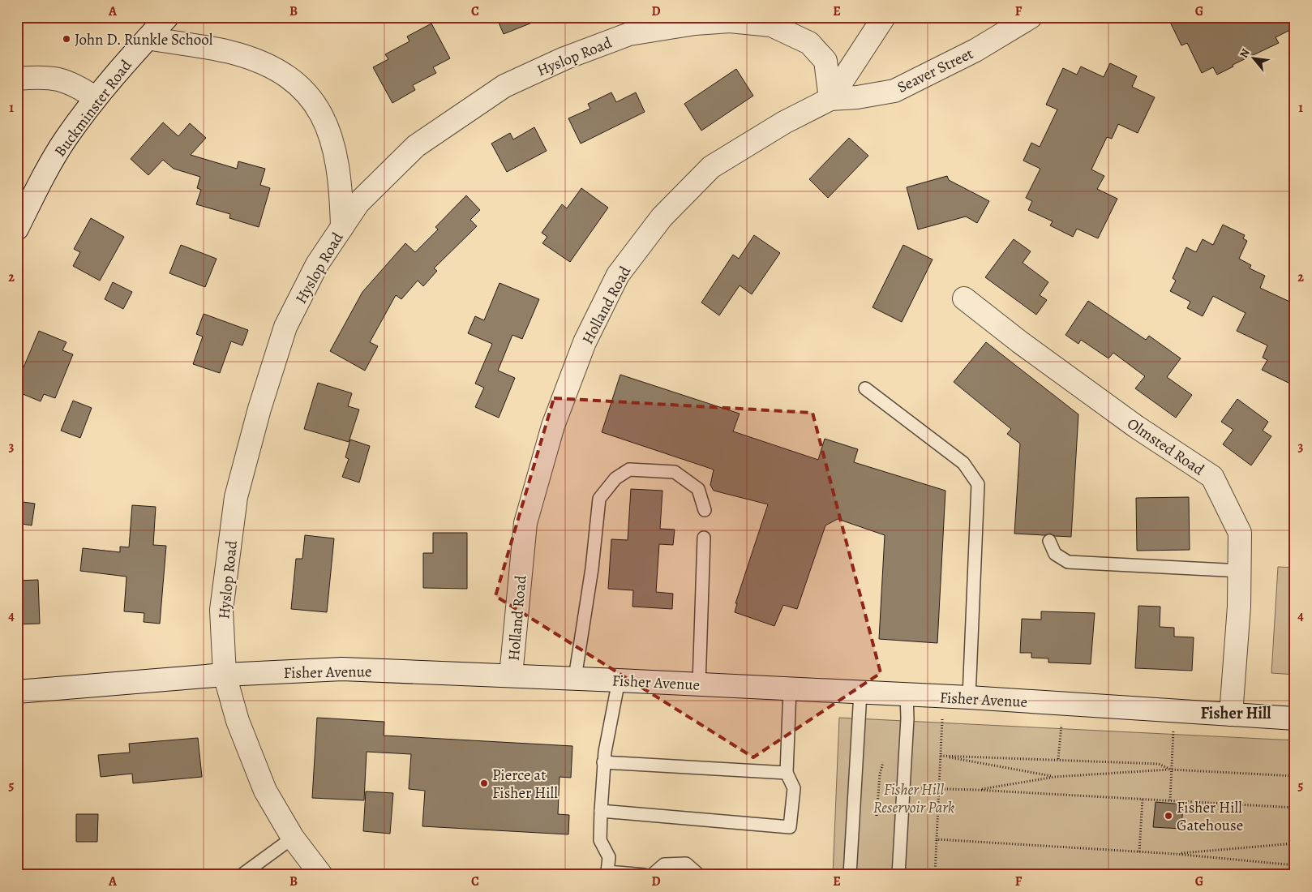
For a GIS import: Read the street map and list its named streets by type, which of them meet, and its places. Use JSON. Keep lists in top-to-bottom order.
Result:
{
  "streets": {
    "street": [
      "Hyslop Road",
      "Seaver Street",
      "Buckminster Road",
      "Holland Road",
      "Olmsted Road",
      "Fisher Avenue"
    ]
  },
  "crossings": [
    ["Hyslop Road", "Seaver Street"],
    ["Hyslop Road", "Holland Road"],
    ["Hyslop Road", "Fisher Avenue"],
    ["Seaver Street", "Holland Road"],
    ["Holland Road", "Fisher Avenue"],
    ["Olmsted Road", "Fisher Avenue"]
  ],
  "districts": ["Fisher Hill"],
  "parks": ["Fisher Hill Reservoir Park"],
  "places": ["John D. Runkle School", "Pierce at Fisher Hill", "Fisher Hill Gatehouse"],
  "north": "top left",
  "grid": {
    "columns": [
      "A",
      "B",
      "C",
      "D",
      "E",
      "F",
      "G"
    ],
    "rows": [
      "1",
      "2",
      "3",
      "4",
      "5"
    ]
  }
}
